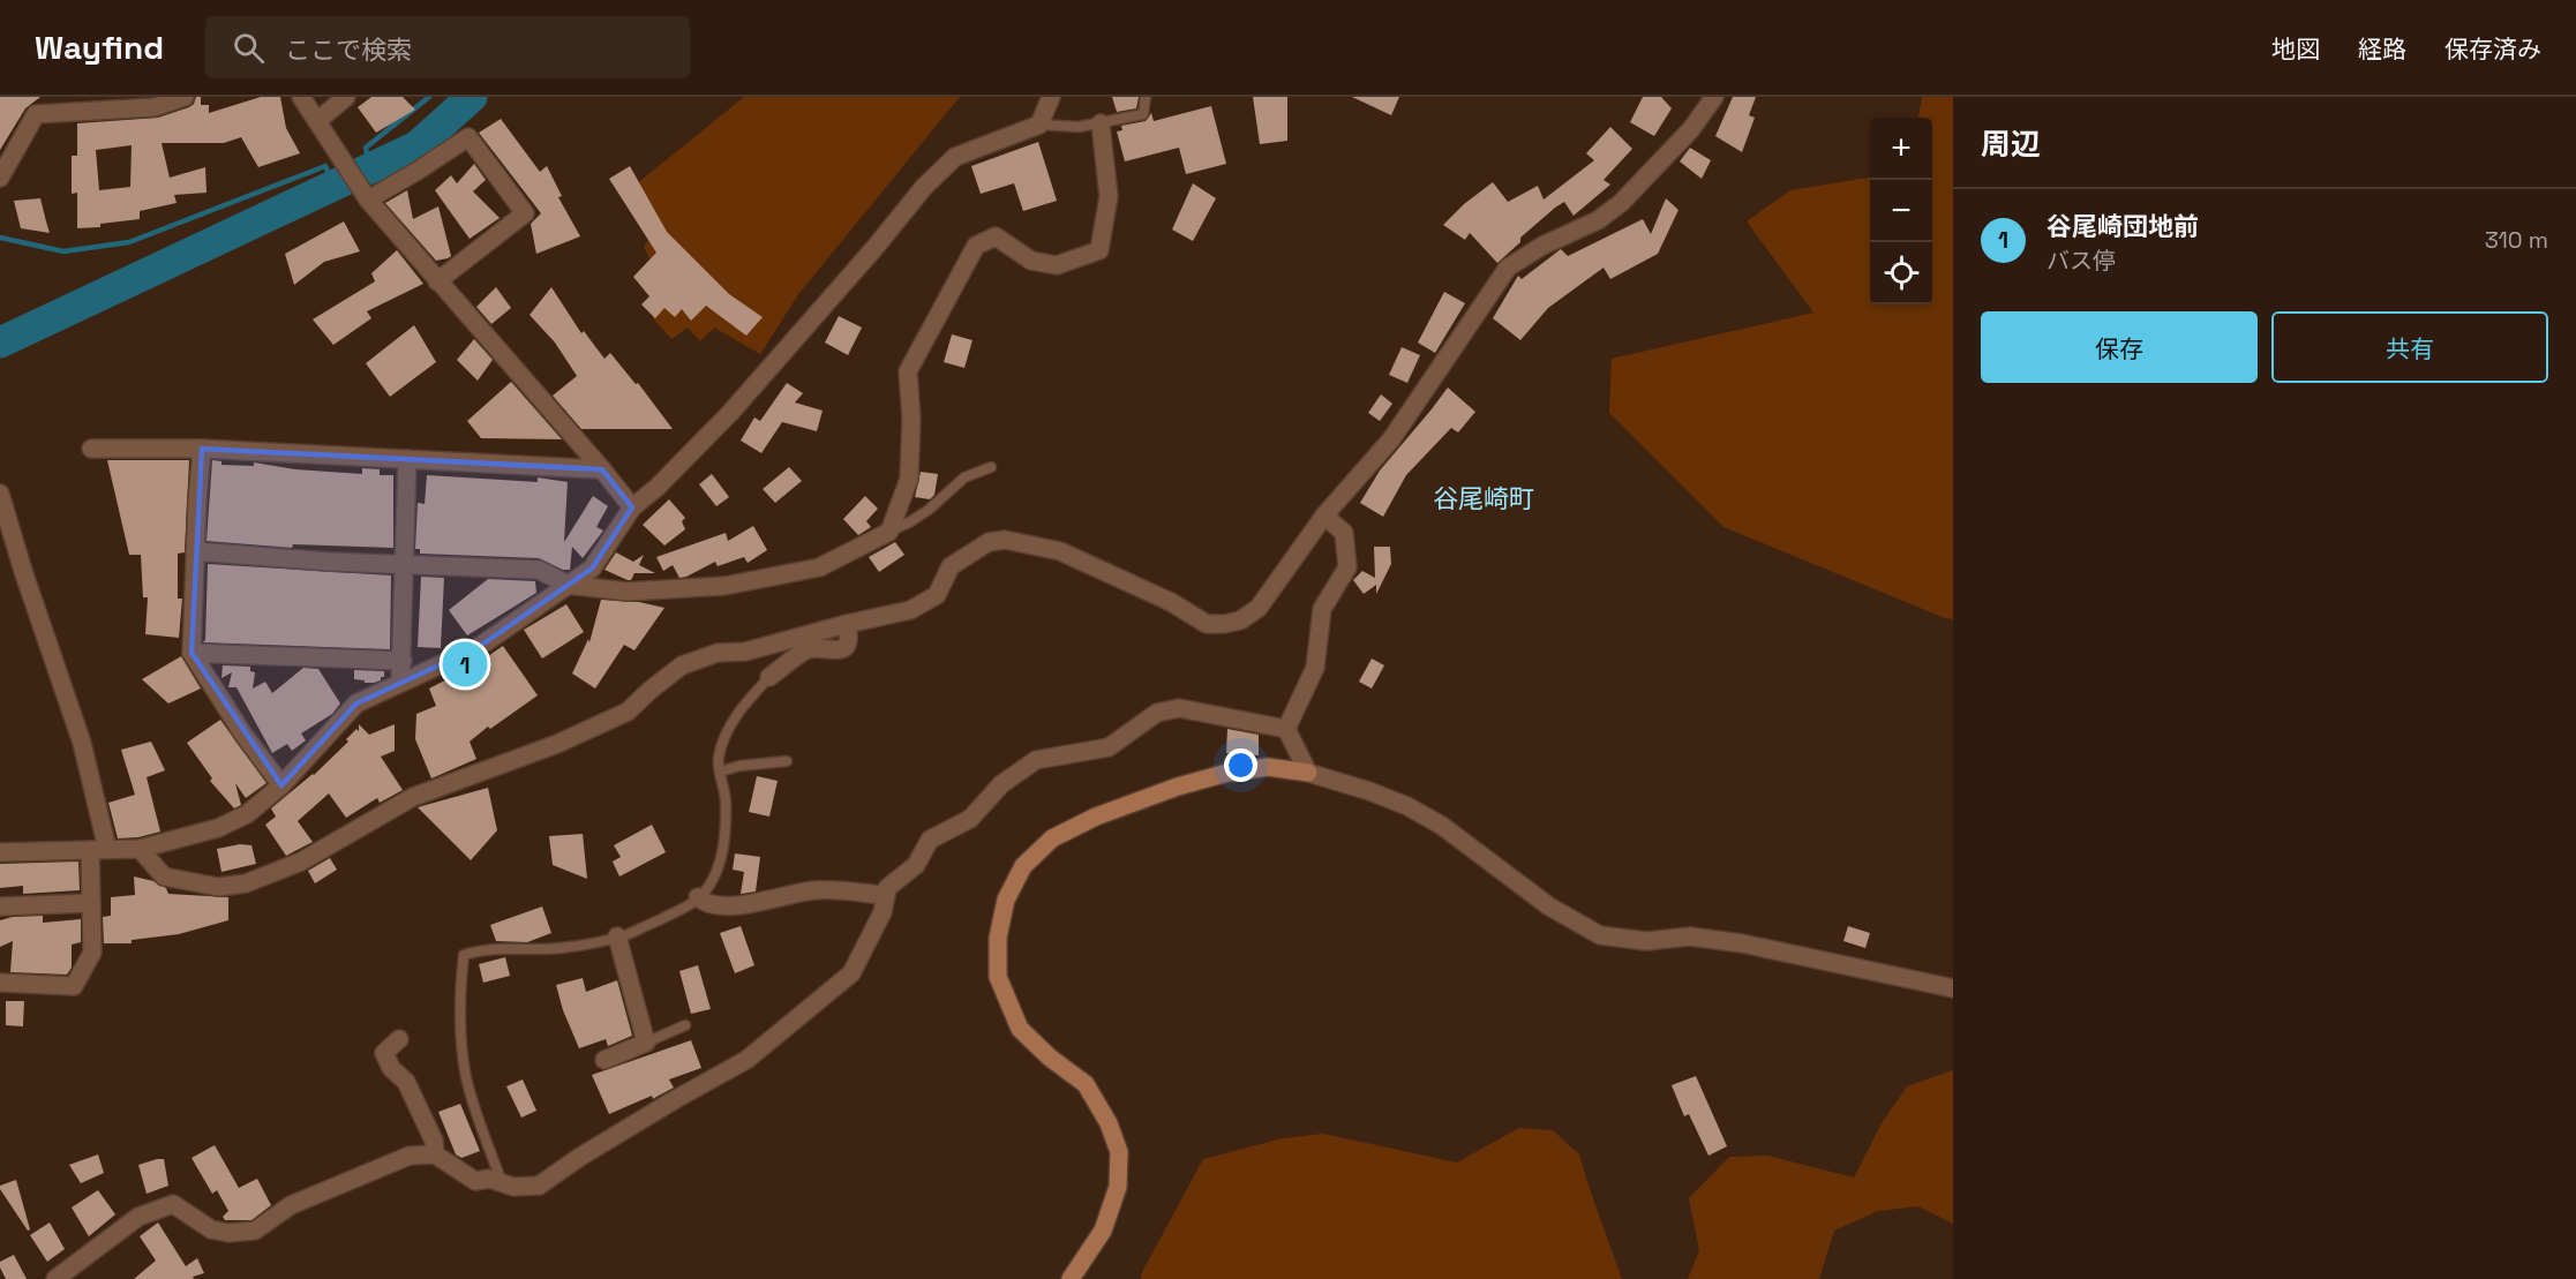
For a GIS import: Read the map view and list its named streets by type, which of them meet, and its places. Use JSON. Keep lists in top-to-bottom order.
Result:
{
  "districts": ["谷尾崎町"],
  "page": {
    "header": "Wayfind",
    "search": "ここで検索",
    "nav": ["地図", "経路", "保存済み"],
    "heading": "周辺",
    "map_buttons": ["+", "−"],
    "list": [
      {
        "mark": "1",
        "name": "谷尾崎団地前",
        "note": "バス停",
        "value": "310 m"
      }
    ],
    "buttons": ["保存", "共有"],
    "pins": "1"
  }
}
